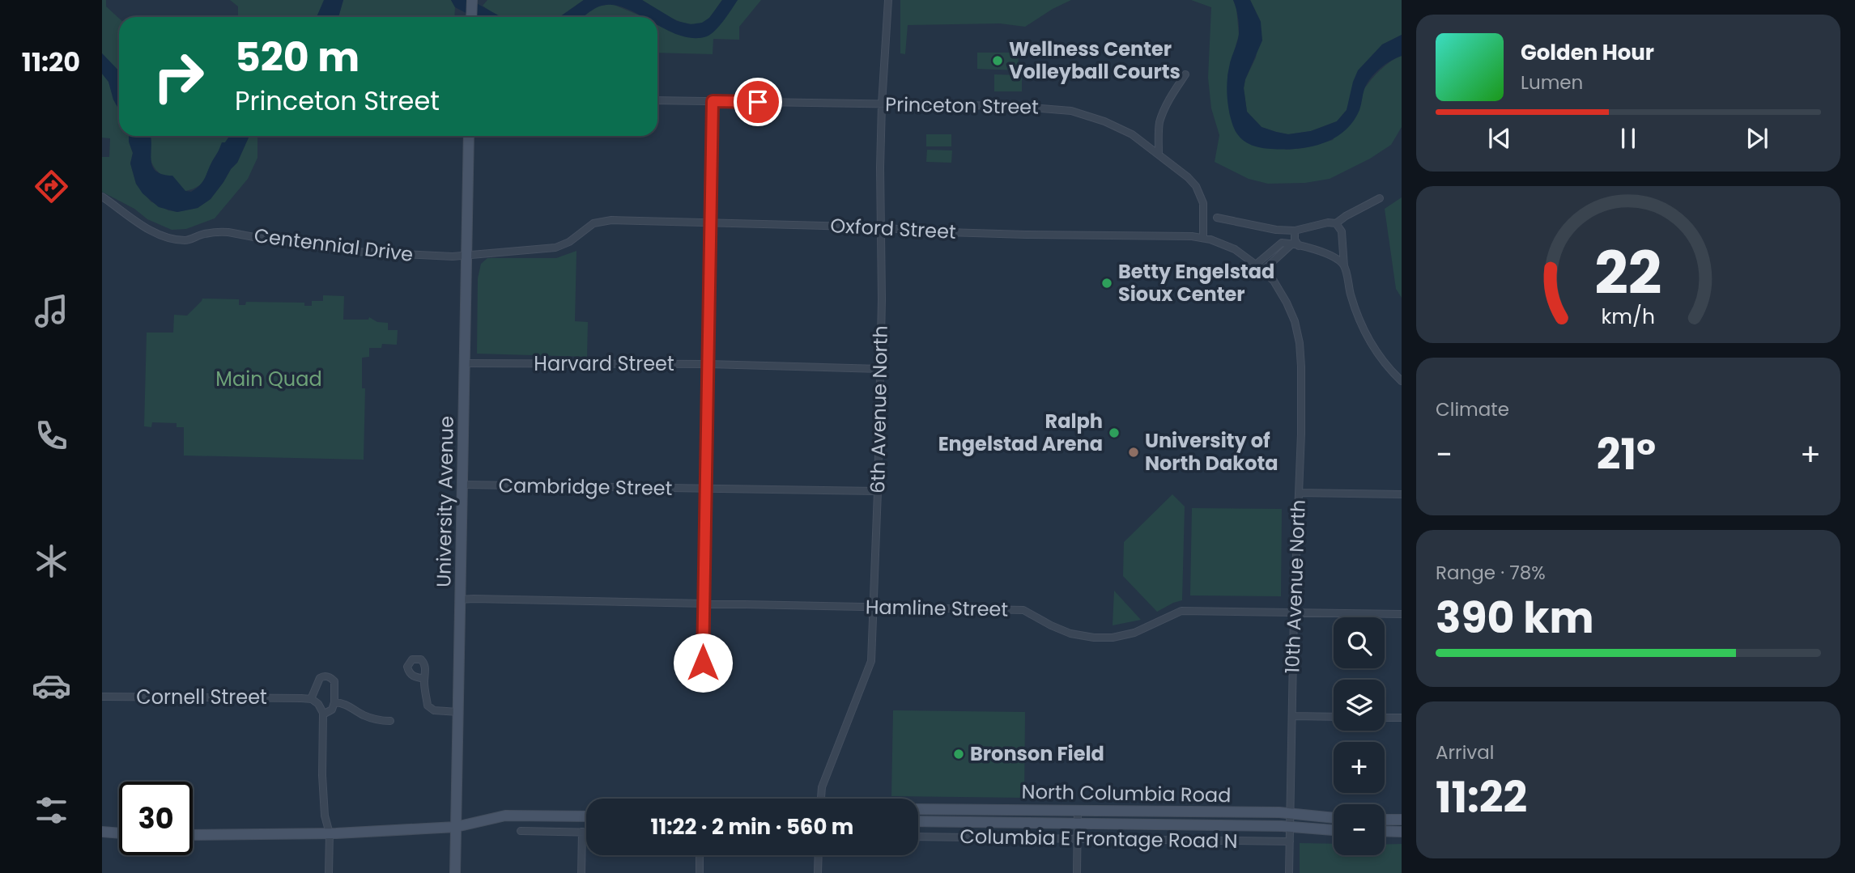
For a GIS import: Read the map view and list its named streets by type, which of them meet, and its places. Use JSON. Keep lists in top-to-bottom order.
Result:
{
  "streets": {
    "main road": ["University Avenue", "North Columbia Road"],
    "street": [
      "Princeton Street",
      "Oxford Street",
      "Centennial Drive",
      "Harvard Street",
      "6th Avenue North",
      "Cambridge Street",
      "10th Avenue North",
      "Hamline Street",
      "Cornell Street",
      "Columbia E Frontage Road N"
    ]
  },
  "crossings": [
    ["Princeton Street", "Oxford Street"],
    ["Princeton Street", "6th Avenue North"],
    ["Oxford Street", "Centennial Drive"],
    ["Oxford Street", "6th Avenue North"],
    ["Oxford Street", "10th Avenue North"],
    ["Centennial Drive", "University Avenue"],
    ["Harvard Street", "6th Avenue North"],
    ["Harvard Street", "University Avenue"],
    ["6th Avenue North", "Cambridge Street"],
    ["6th Avenue North", "Hamline Street"],
    ["Cambridge Street", "University Avenue"],
    ["University Avenue", "Hamline Street"],
    ["10th Avenue North", "Hamline Street"],
    ["10th Avenue North", "North Columbia Road"],
    ["10th Avenue North", "Columbia E Frontage Road N"]
  ],
  "parks": ["Main Quad"],
  "places": [
    "Wellness Center Volleyball Courts",
    "Betty Engelstad Sioux Center",
    "Ralph Engelstad Arena",
    "University of North Dakota",
    "Bronson Field"
  ],
  "page": {
    "tabs": "11:20",
    "turn": ["520 m", "Princeton Street"],
    "song": ["Golden Hour", "Lumen"],
    "tile": [
      "Climate",
      ["Range · 78%", "390 km"],
      ["Arrival", "11:22"]
    ],
    "heat": ["−", "21°", "+"],
    "map_buttons": ["+", "−"],
    "limit": "30",
    "trip": "11:22 · 2 min · 560 m",
    "gauge": ["22", "km/h"]
  }
}
